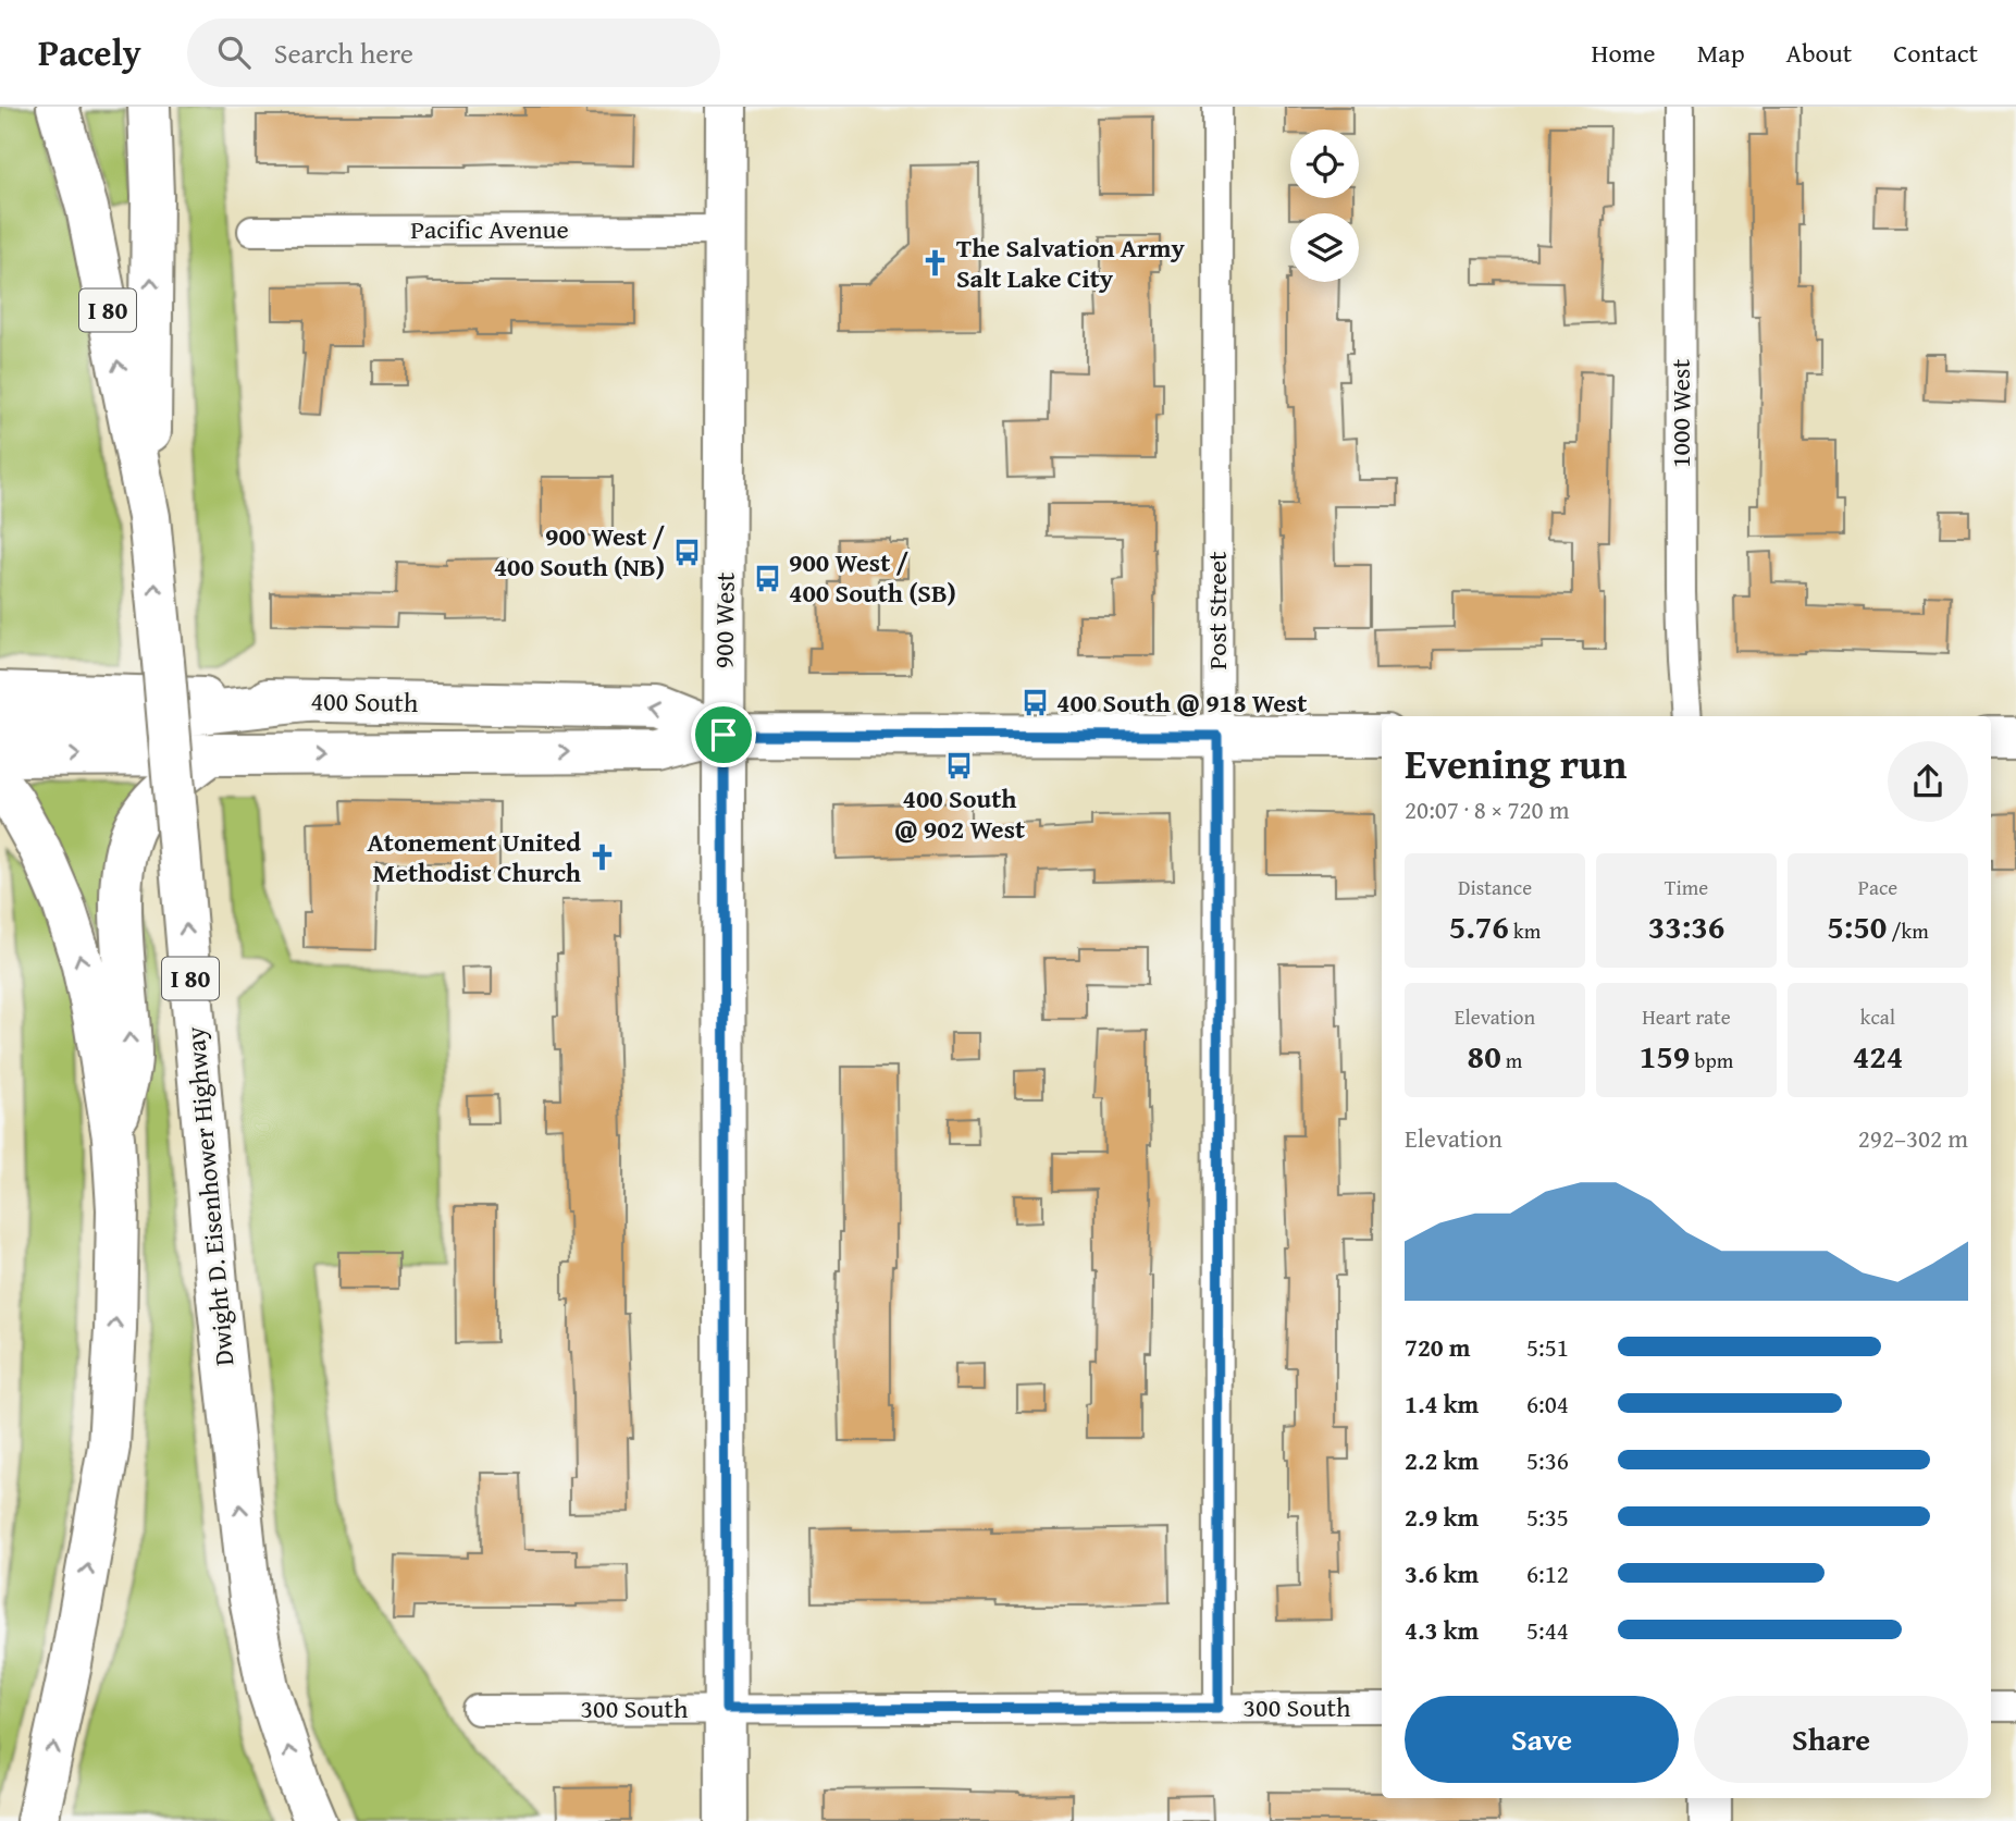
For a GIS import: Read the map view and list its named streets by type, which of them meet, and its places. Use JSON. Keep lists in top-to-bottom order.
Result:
{
  "streets": {
    "main road": [
      "I 80",
      "900 West",
      "400 South",
      "Dwight D. Eisenhower Highway"
    ],
    "street": [
      "Pacific Avenue",
      "1000 West",
      "Post Street",
      "300 South"
    ]
  },
  "crossings": [
    ["Pacific Avenue", "900 West"],
    ["I 80", "Dwight D. Eisenhower Highway"],
    ["Post Street", "400 South"],
    ["Post Street", "300 South"],
    ["900 West", "400 South"],
    ["900 West", "300 South"]
  ],
  "places": {
    "church": ["The Salvation Army Salt Lake City", "Atonement United Methodist Church"],
    "bus stop": [
      "900 West / 400 South (NB)",
      "900 West / 400 South (SB)",
      "400 South @ 918 West",
      "400 South @ 902 West"
    ]
  },
  "page": {
    "header": "Pacely",
    "search": "Search here",
    "nav": [
      "Home",
      "Map",
      "About",
      "Contact"
    ],
    "heading": ["Evening run", "20:07 · 8 × 720 m"],
    "stats": [
      ["Distance", "5.76 km"],
      ["Time", "33:36"],
      ["Pace", "5:50 /km"],
      ["Elevation", "80 m"],
      ["Heart rate", "159 bpm"],
      ["kcal", "424"]
    ],
    "chart": ["Elevation", "292–302 m"],
    "list": [
      {
        "name": "720 m",
        "note": "5:51"
      },
      {
        "name": "1.4 km",
        "note": "6:04"
      },
      {
        "name": "2.2 km",
        "note": "5:36"
      },
      {
        "name": "2.9 km",
        "note": "5:35"
      },
      {
        "name": "3.6 km",
        "note": "6:12"
      },
      {
        "name": "4.3 km",
        "note": "5:44"
      }
    ],
    "buttons": ["Save", "Share"]
  }
}
